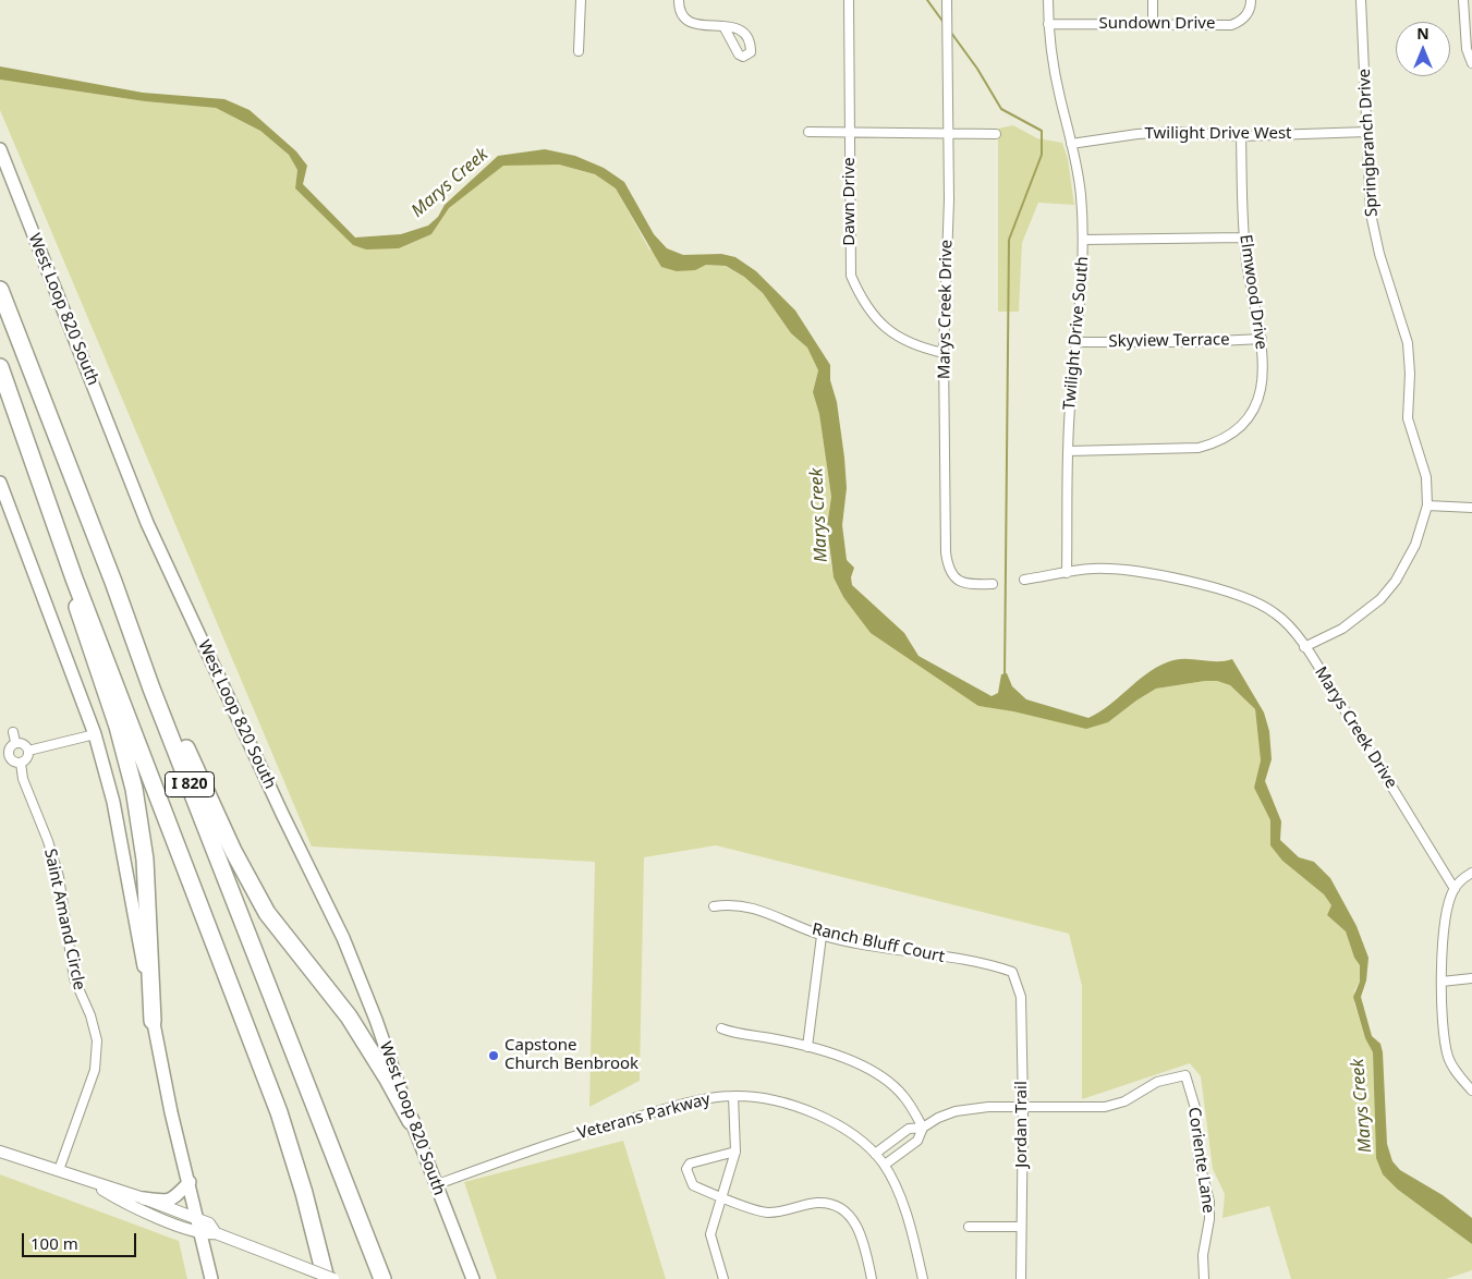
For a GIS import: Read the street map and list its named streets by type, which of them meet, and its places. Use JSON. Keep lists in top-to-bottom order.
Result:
{
  "streets": {
    "highway": ["I 820"],
    "main road": ["West Loop 820 South"],
    "street": [
      "Sundown Drive",
      "Twilight Drive West",
      "Springbranch Drive",
      "Dawn Drive",
      "Elmwood Drive",
      "Marys Creek Drive",
      "Twilight Drive South",
      "Skyview Terrace",
      "Saint Amand Circle",
      "Ranch Bluff Court",
      "Veterans Parkway",
      "Jordan Trail",
      "Coriente Lane"
    ]
  },
  "crossings": [
    ["Sundown Drive", "Twilight Drive South"],
    ["Twilight Drive West", "Springbranch Drive"],
    ["Twilight Drive West", "Elmwood Drive"],
    ["Twilight Drive West", "Twilight Drive South"],
    ["Springbranch Drive", "Marys Creek Drive"],
    ["Dawn Drive", "Marys Creek Drive"],
    ["Elmwood Drive", "Twilight Drive South"],
    ["Elmwood Drive", "Skyview Terrace"],
    ["West Loop 820 South", "Veterans Parkway"],
    ["Marys Creek Drive", "Twilight Drive South"],
    ["Twilight Drive South", "Skyview Terrace"],
    ["Ranch Bluff Court", "Jordan Trail"],
    ["Jordan Trail", "Coriente Lane"]
  ],
  "water": ["Marys Creek"],
  "places": ["Capstone Church Benbrook"],
  "scale_bar": "100 m",
  "north": "top"
}
